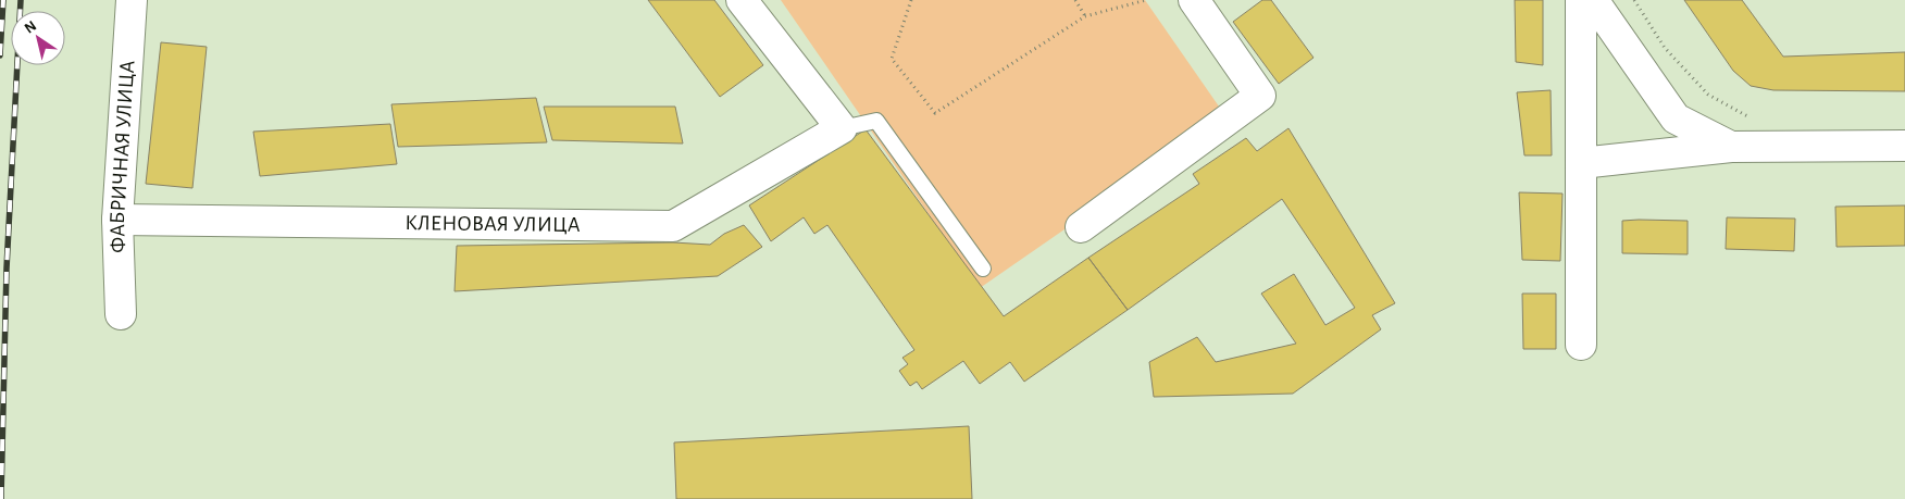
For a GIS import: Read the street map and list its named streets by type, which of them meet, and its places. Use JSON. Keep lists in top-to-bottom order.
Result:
{
  "streets": {
    "street": ["ФАБРИЧНАЯ УЛИЦА", "КЛЕНОВАЯ УЛИЦА"]
  },
  "crossings": [
    ["ФАБРИЧНАЯ УЛИЦА", "КЛЕНОВАЯ УЛИЦА"]
  ],
  "north": "top left"
}
